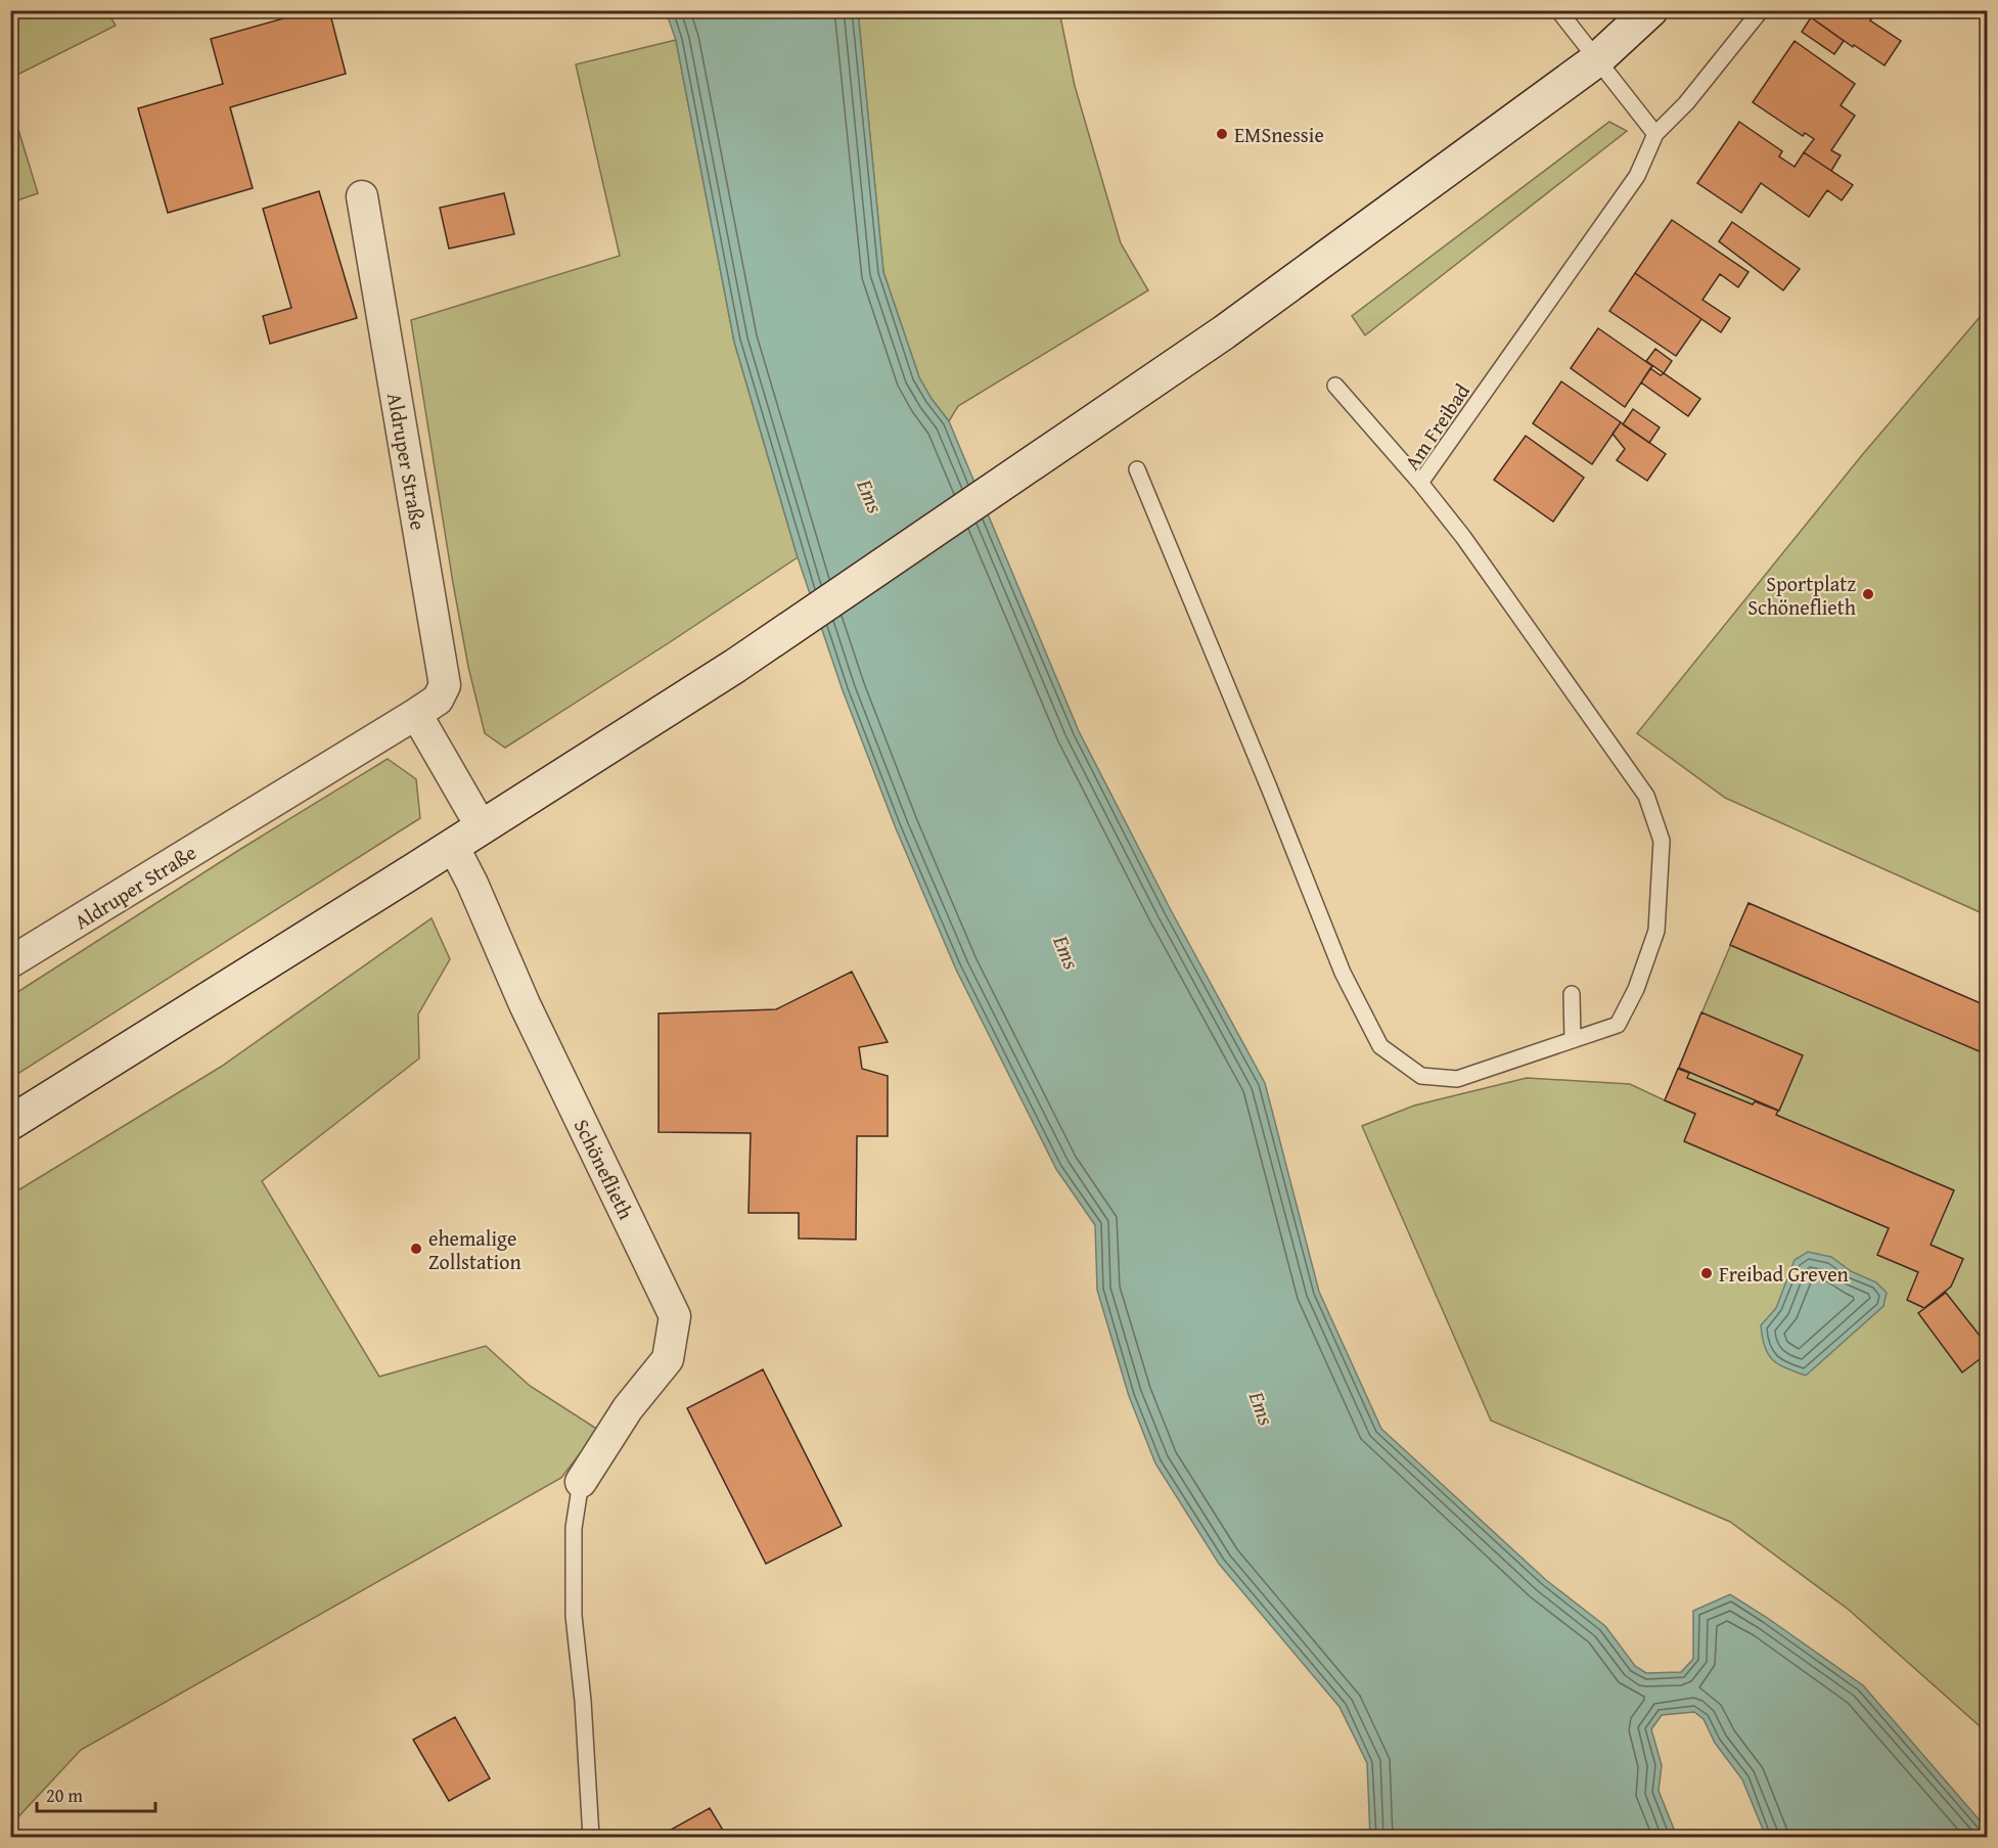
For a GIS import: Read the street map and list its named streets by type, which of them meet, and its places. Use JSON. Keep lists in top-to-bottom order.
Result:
{
  "streets": {
    "street": ["Aldruper Straße", "Schöneflieth"],
    "lane": ["Am Freibad"]
  },
  "water": ["Ems"],
  "places": [
    "EMSnessie",
    "Sportplatz Schöneflieth",
    "ehemalige Zollstation",
    "Freibad Greven"
  ],
  "scale_bar": "20 m"
}
